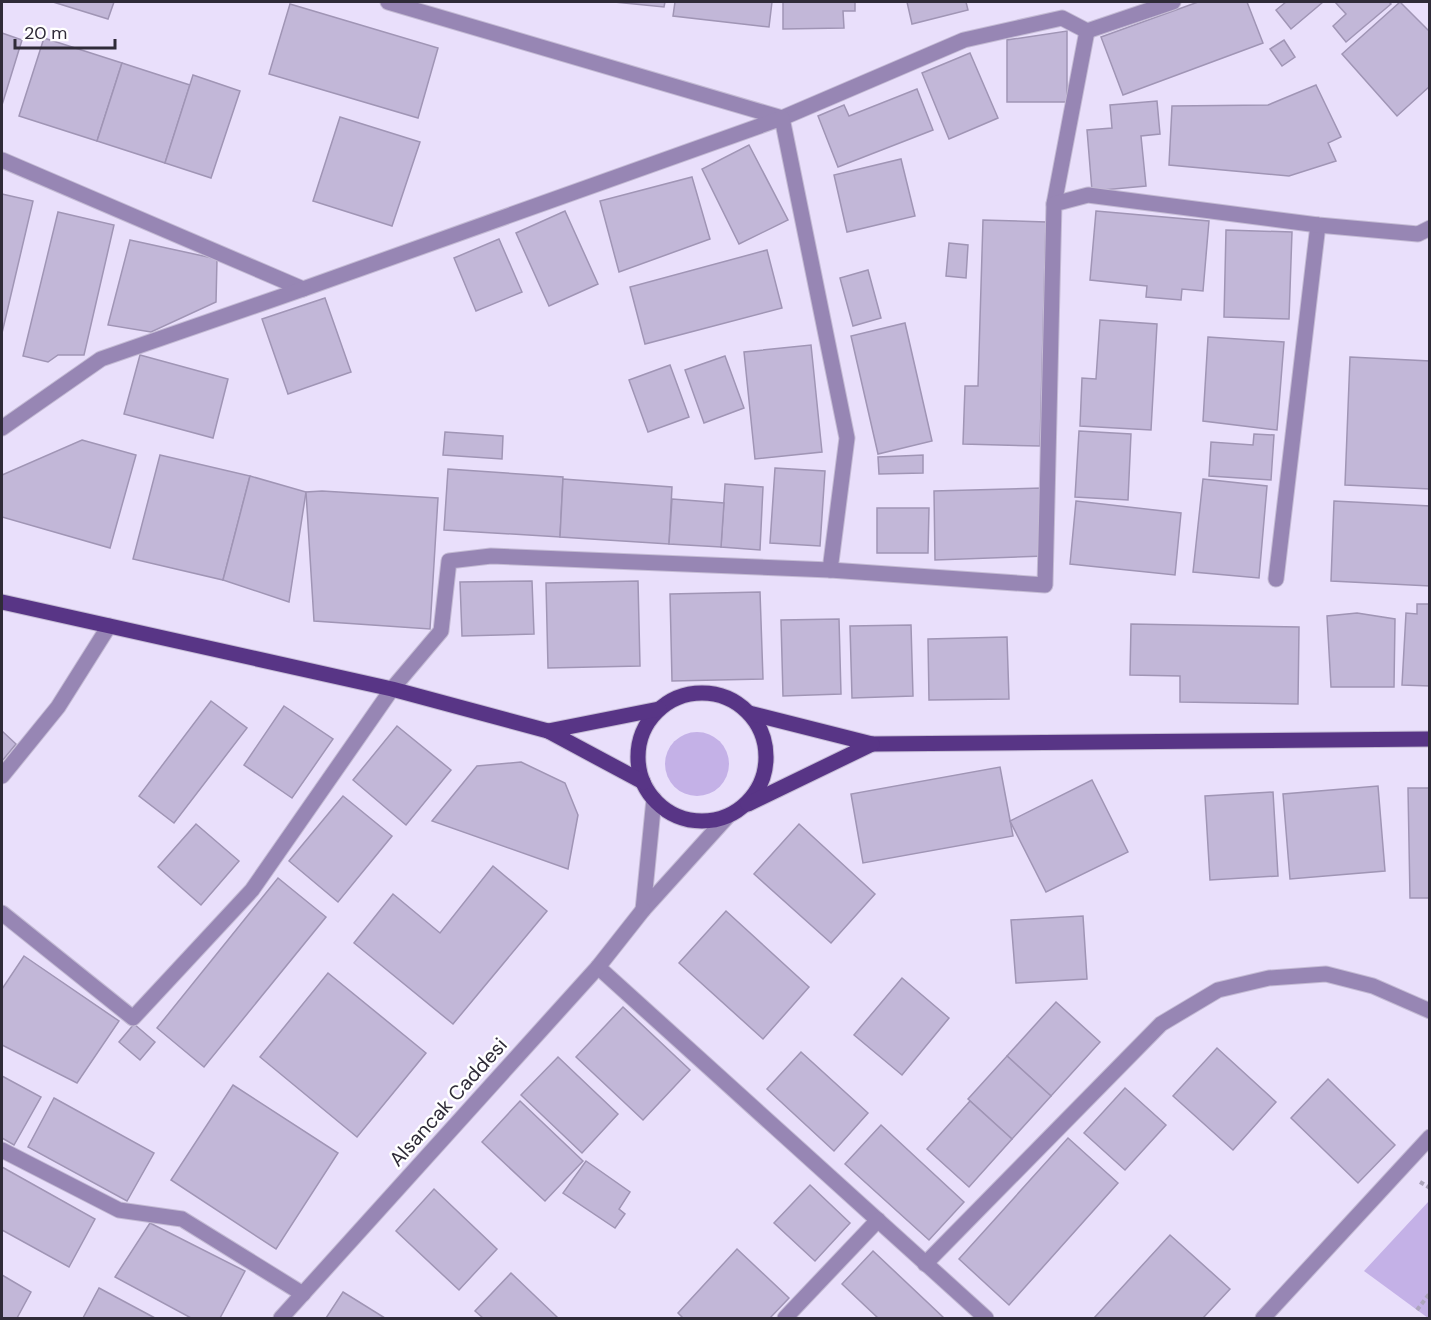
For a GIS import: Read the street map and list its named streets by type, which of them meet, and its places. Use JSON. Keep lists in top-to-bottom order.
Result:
{
  "streets": {
    "street": ["Alsancak Caddesi"]
  },
  "scale_bar": "20 m"
}
